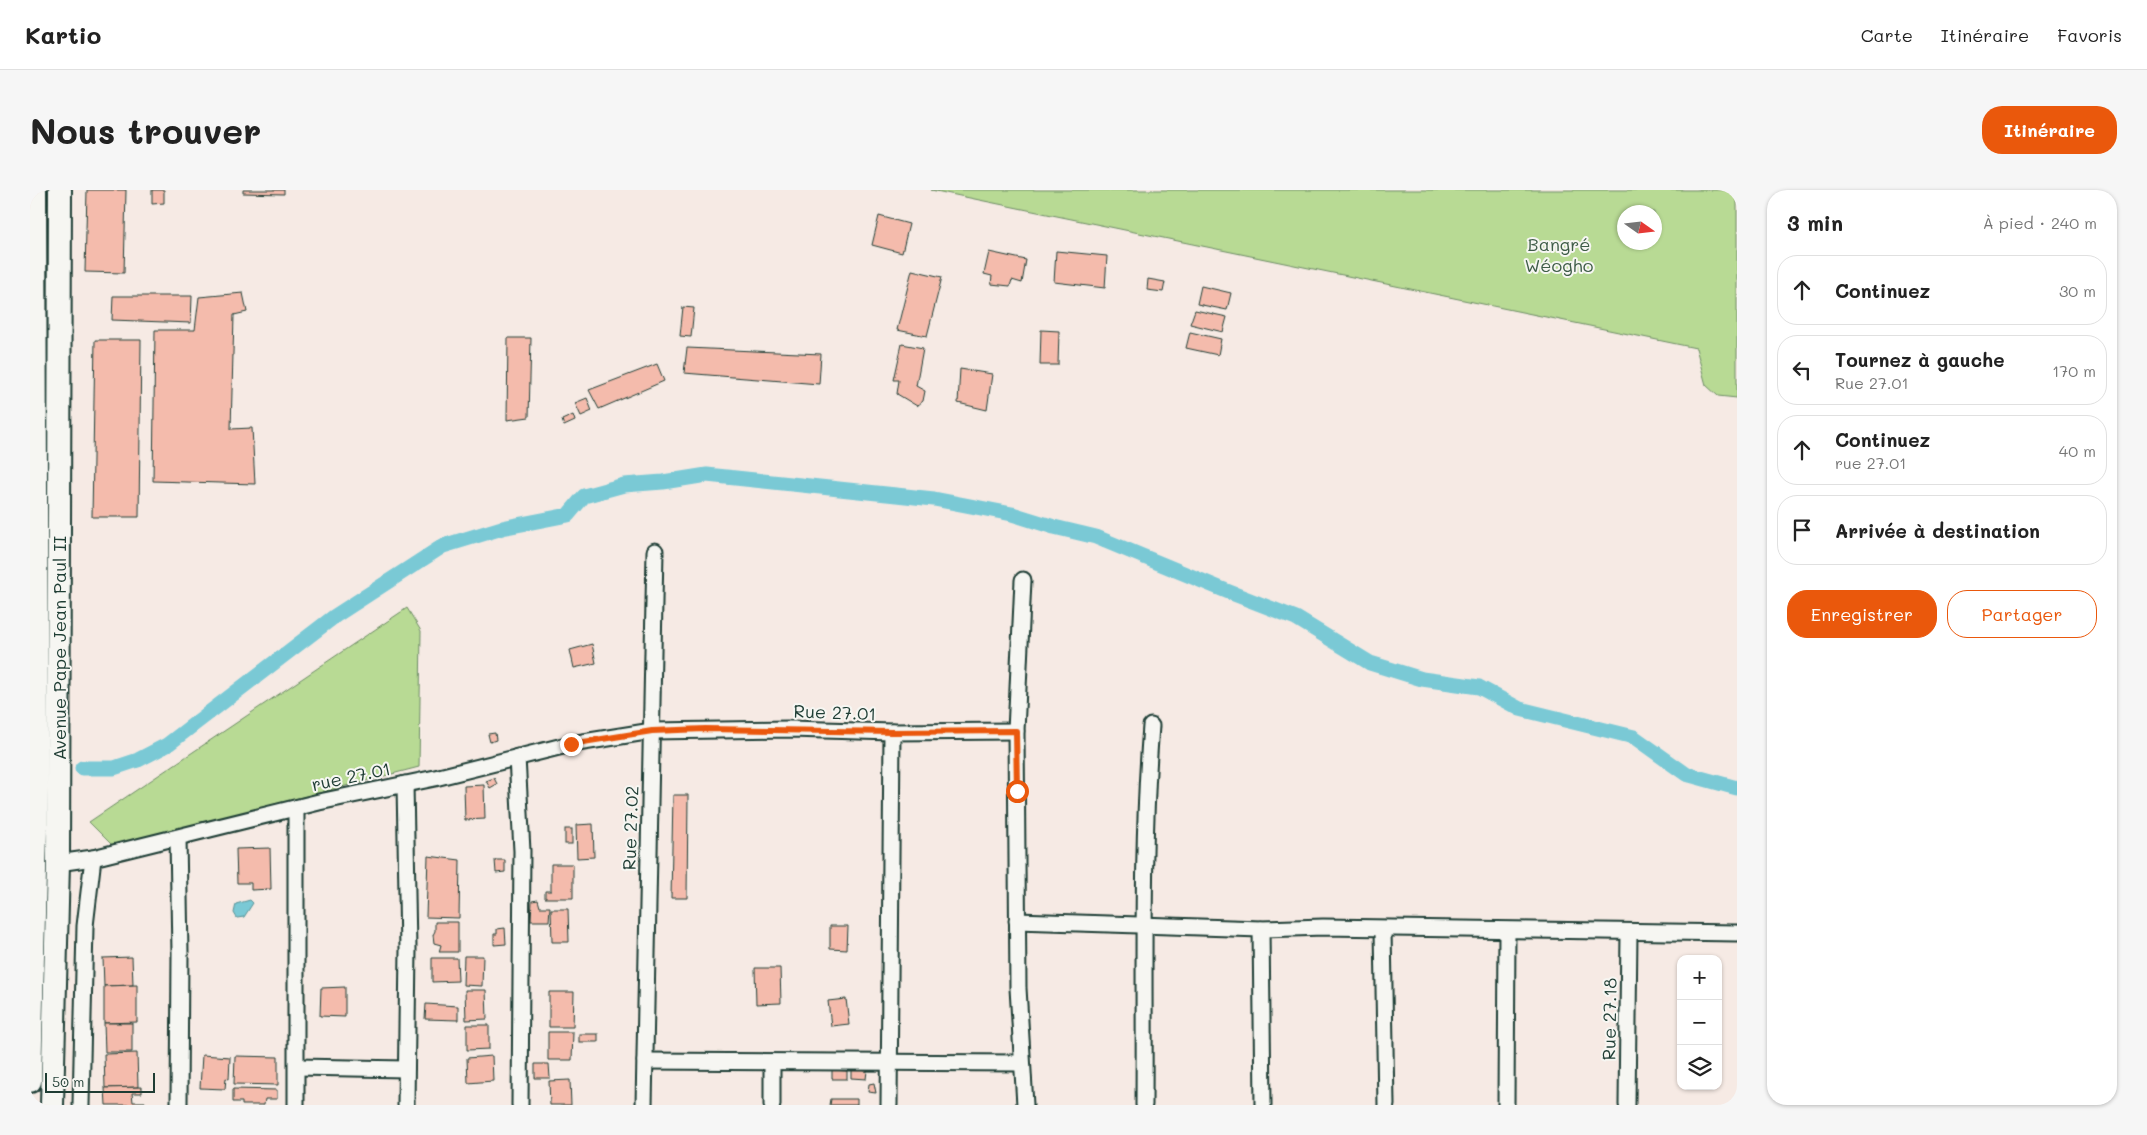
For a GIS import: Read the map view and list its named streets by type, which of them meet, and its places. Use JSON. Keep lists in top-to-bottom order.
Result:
{
  "streets": {
    "highway": ["Avenue Pape Jean Paul II"],
    "street": [
      "Rue 27.01",
      "rue 27.01",
      "Rue 27.02",
      "Rue 27.18"
    ]
  },
  "crossings": [
    ["Avenue Pape Jean Paul II", "rue 27.01"],
    ["Rue 27.01", "rue 27.01"],
    ["Rue 27.01", "Rue 27.02"],
    ["rue 27.01", "Rue 27.02"]
  ],
  "parks": ["Bangré Wéogho"],
  "scale_bar": "50 m",
  "north": "right",
  "page": {
    "header": "Kartio",
    "nav": ["Carte", "Itinéraire", "Favoris"],
    "buttons": [
      "Itinéraire",
      ["Enregistrer", "Partager"]
    ],
    "title": "Nous trouver",
    "heading": ["3 min", "À pied · 240 m"],
    "list": [
      ["Continuez", "30 m"],
      ["Tournez à gauche", "Rue 27.01", "170 m"],
      ["Continuez", "rue 27.01", "40 m"],
      "Arrivée à destination"
    ],
    "map_buttons": ["+", "−"],
    "scale": "50 m"
  }
}
